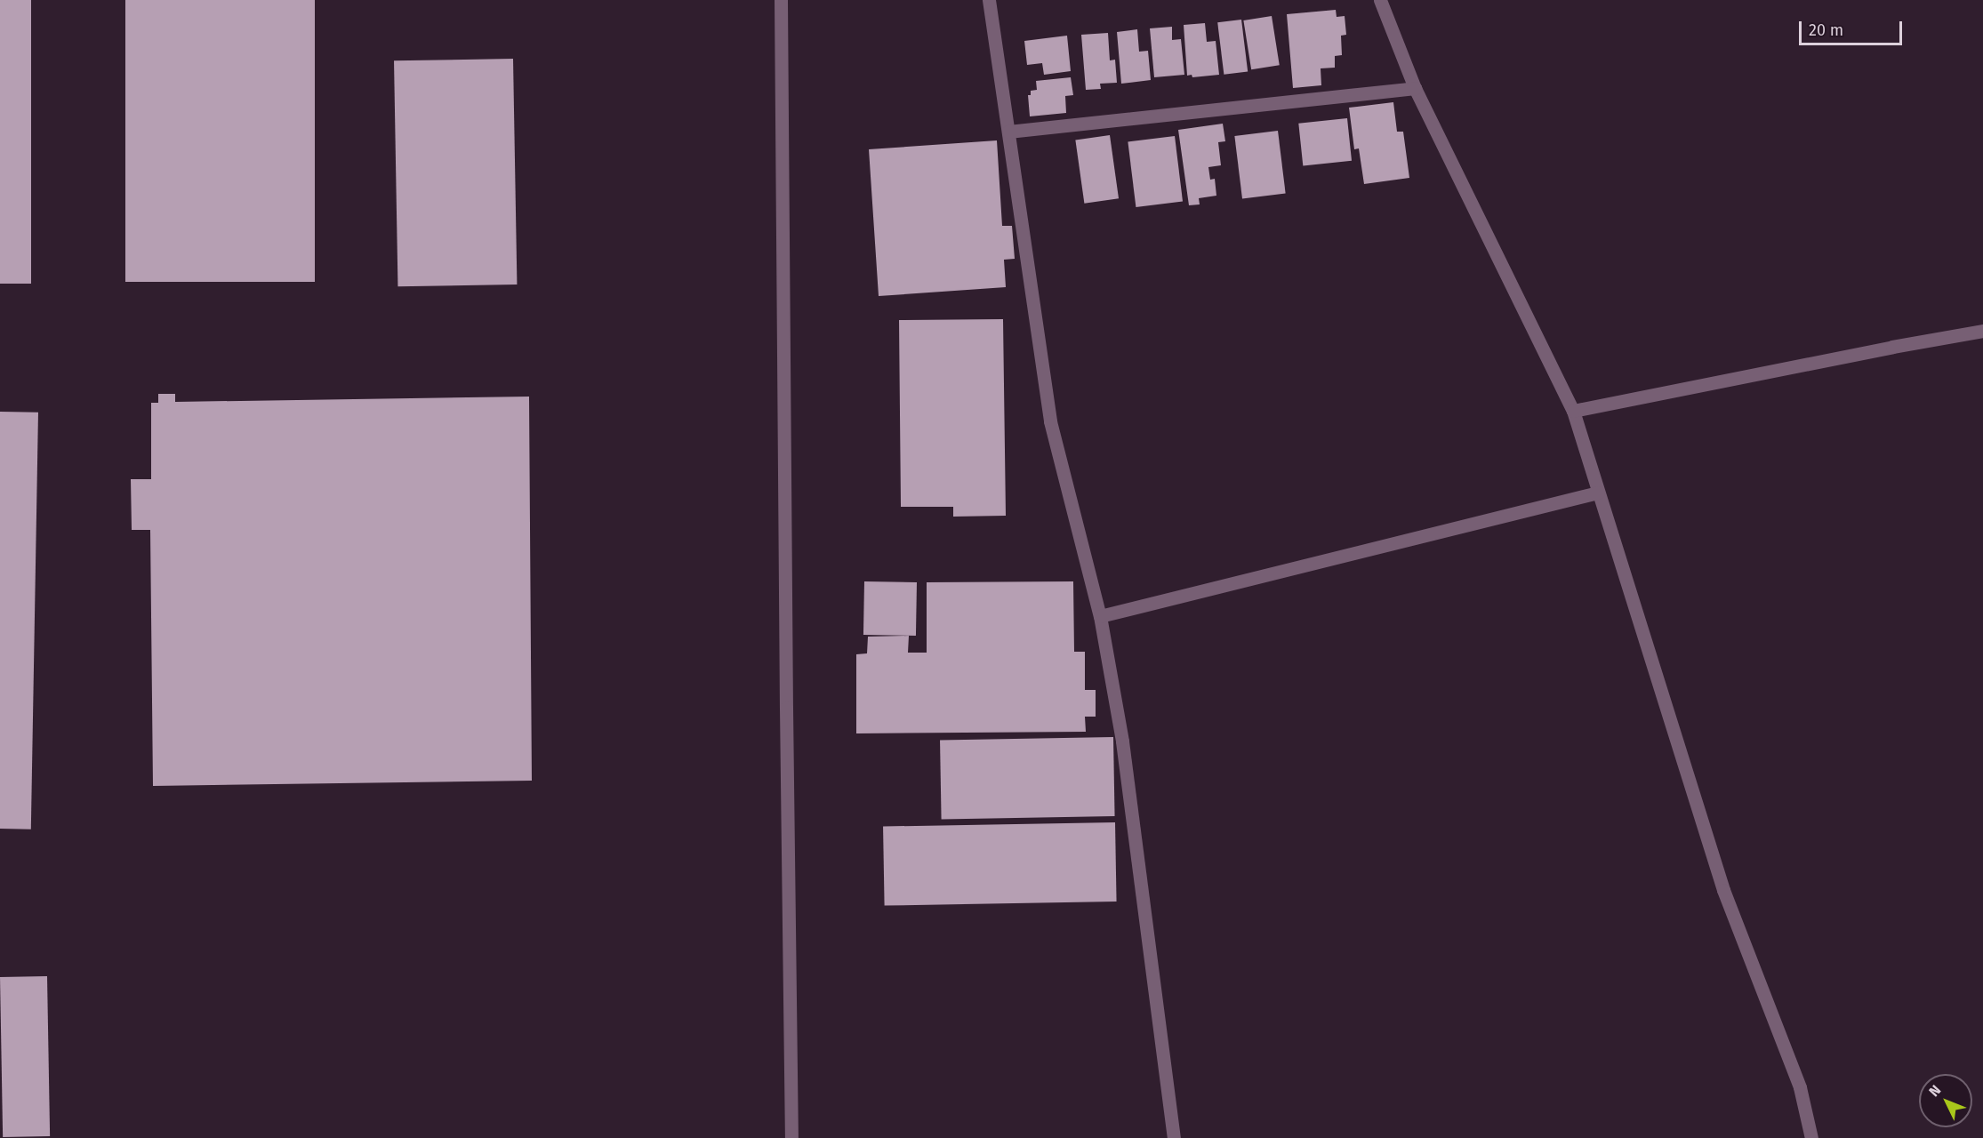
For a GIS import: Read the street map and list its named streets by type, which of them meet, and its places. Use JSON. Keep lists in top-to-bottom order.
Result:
{
  "scale_bar": "20 m",
  "north": "top left"
}
